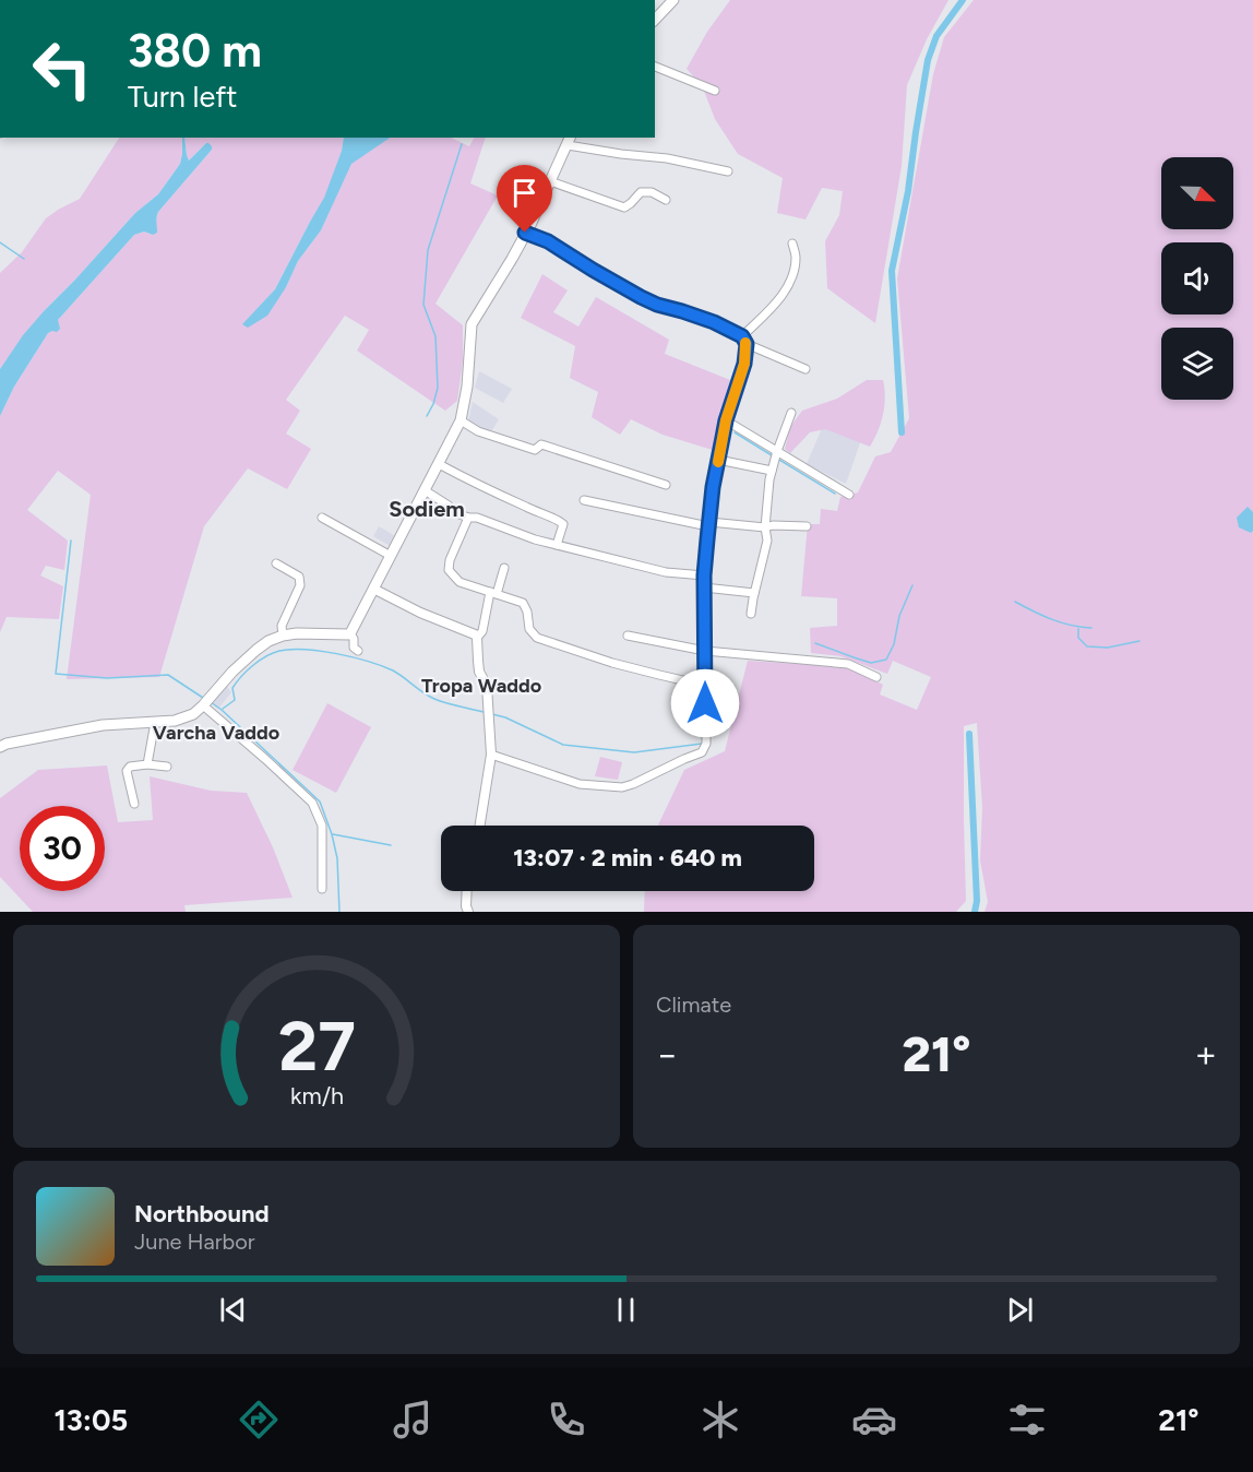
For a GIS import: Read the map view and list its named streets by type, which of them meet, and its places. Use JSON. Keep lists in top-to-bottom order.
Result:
{
  "districts": ["Sodiem", "Tropa Waddo", "Varcha Vaddo"],
  "north": "bottom right",
  "page": {
    "turn": ["380 m", "Turn left"],
    "limit": "30",
    "trip": "13:07 · 2 min · 640 m",
    "tile": "Climate",
    "heat": ["−", "21°", "+"],
    "song": ["Northbound", "June Harbor"],
    "tabs": ["13:05", "21°"],
    "gauge": ["27", "km/h"]
  }
}
